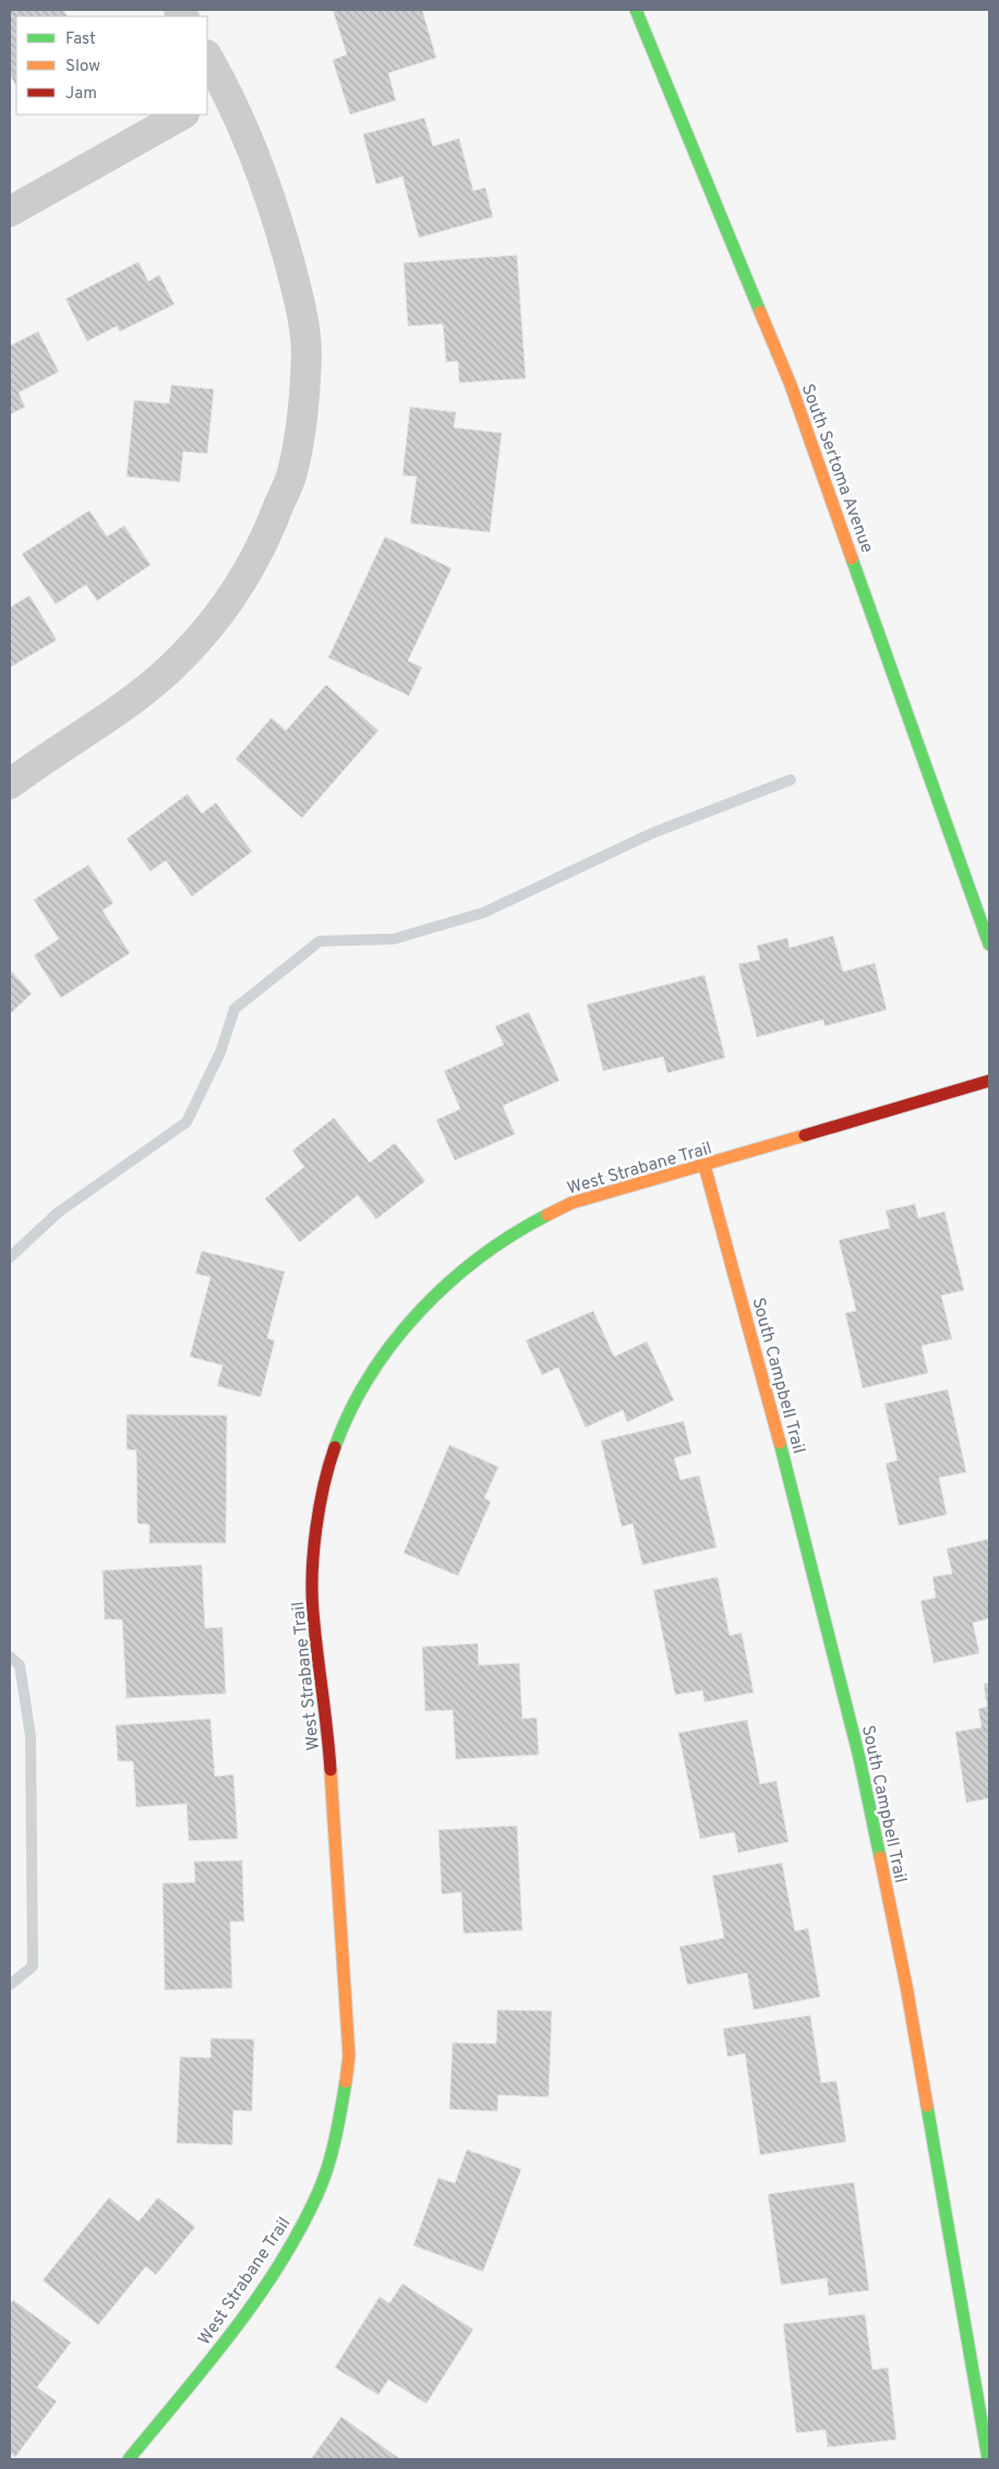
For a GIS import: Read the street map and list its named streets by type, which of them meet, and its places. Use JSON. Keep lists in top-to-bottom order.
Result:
{
  "streets": {
    "street": ["South Sertoma Avenue", "West Strabane Trail", "South Campbell Trail"]
  },
  "crossings": [
    ["West Strabane Trail", "South Campbell Trail"]
  ],
  "legend": ["Fast", "Slow", "Jam"]
}
